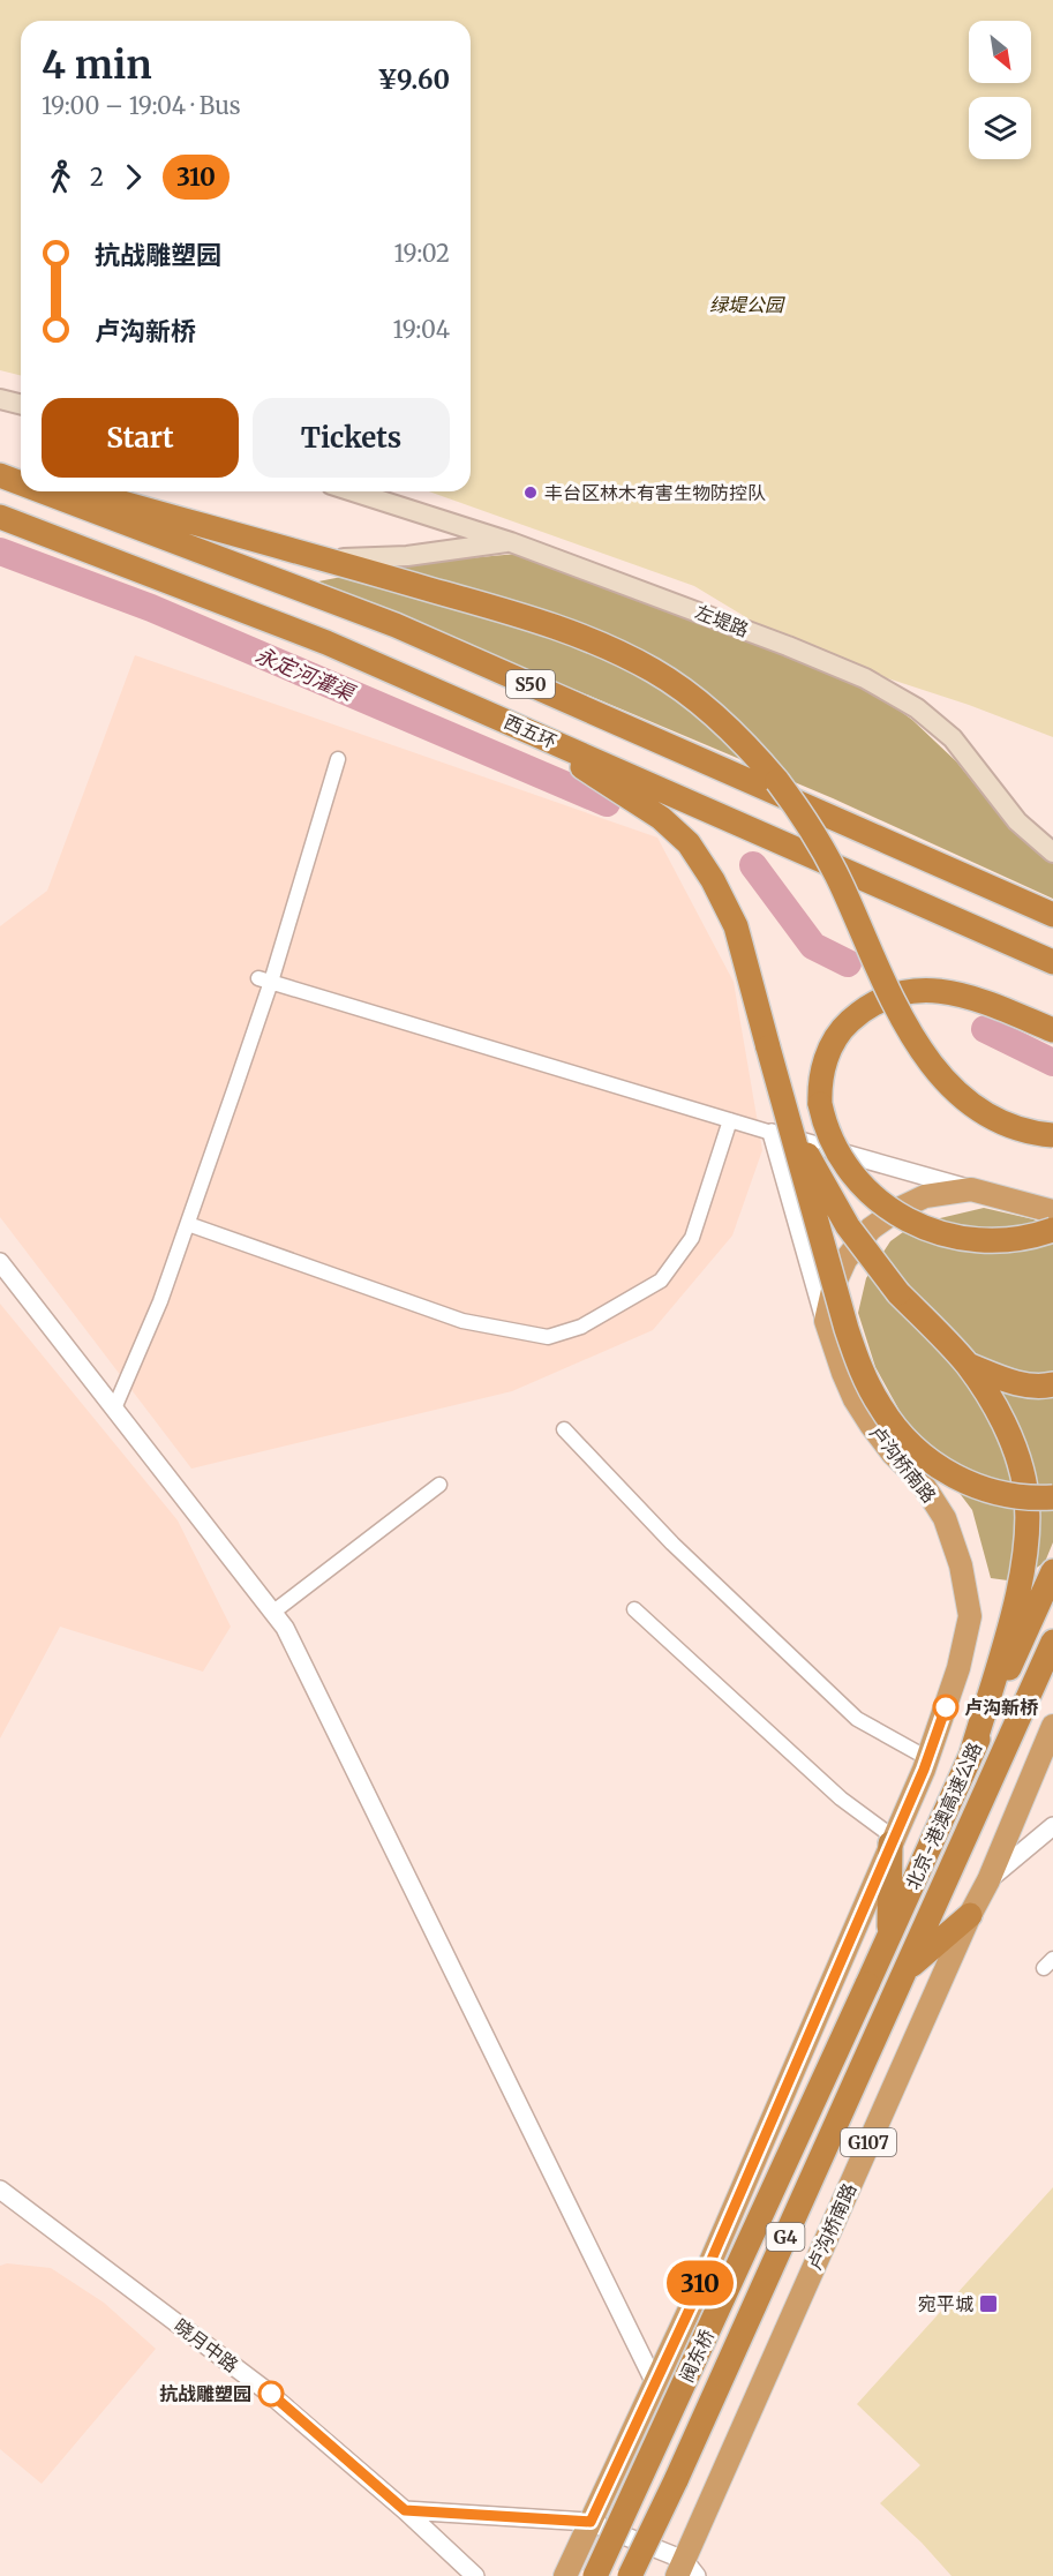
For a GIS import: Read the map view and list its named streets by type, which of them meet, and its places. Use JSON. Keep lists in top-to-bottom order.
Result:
{
  "streets": {
    "highway": [
      "S50",
      "西五环",
      "卢沟桥南路",
      "北京-港澳高速公路",
      "G107",
      "G4",
      "阀东桥"
    ],
    "main road": ["左堤路"],
    "street": ["晓月中路"]
  },
  "crossings": [
    ["北京-港澳高速公路", "阀东桥"]
  ],
  "water": ["永定河灌渠"],
  "parks": ["绿堤公园"],
  "places": {
    "other": ["丰台区林木有害生物防控队", "卢沟新桥", "抗战雕塑园"],
    "transit": ["宛平城"]
  },
  "lines": ["bus line 310"],
  "north": "bottom right",
  "page": {
    "on_map": "310",
    "heading": ["4 min", "19:00 – 19:04 · Bus", "¥9.60"],
    "legs": ["2", "310"],
    "list": [
      {
        "name": "抗战雕塑园",
        "value": "19:02"
      },
      {
        "name": "卢沟新桥",
        "value": "19:04"
      }
    ],
    "buttons": ["Start", "Tickets"]
  }
}
